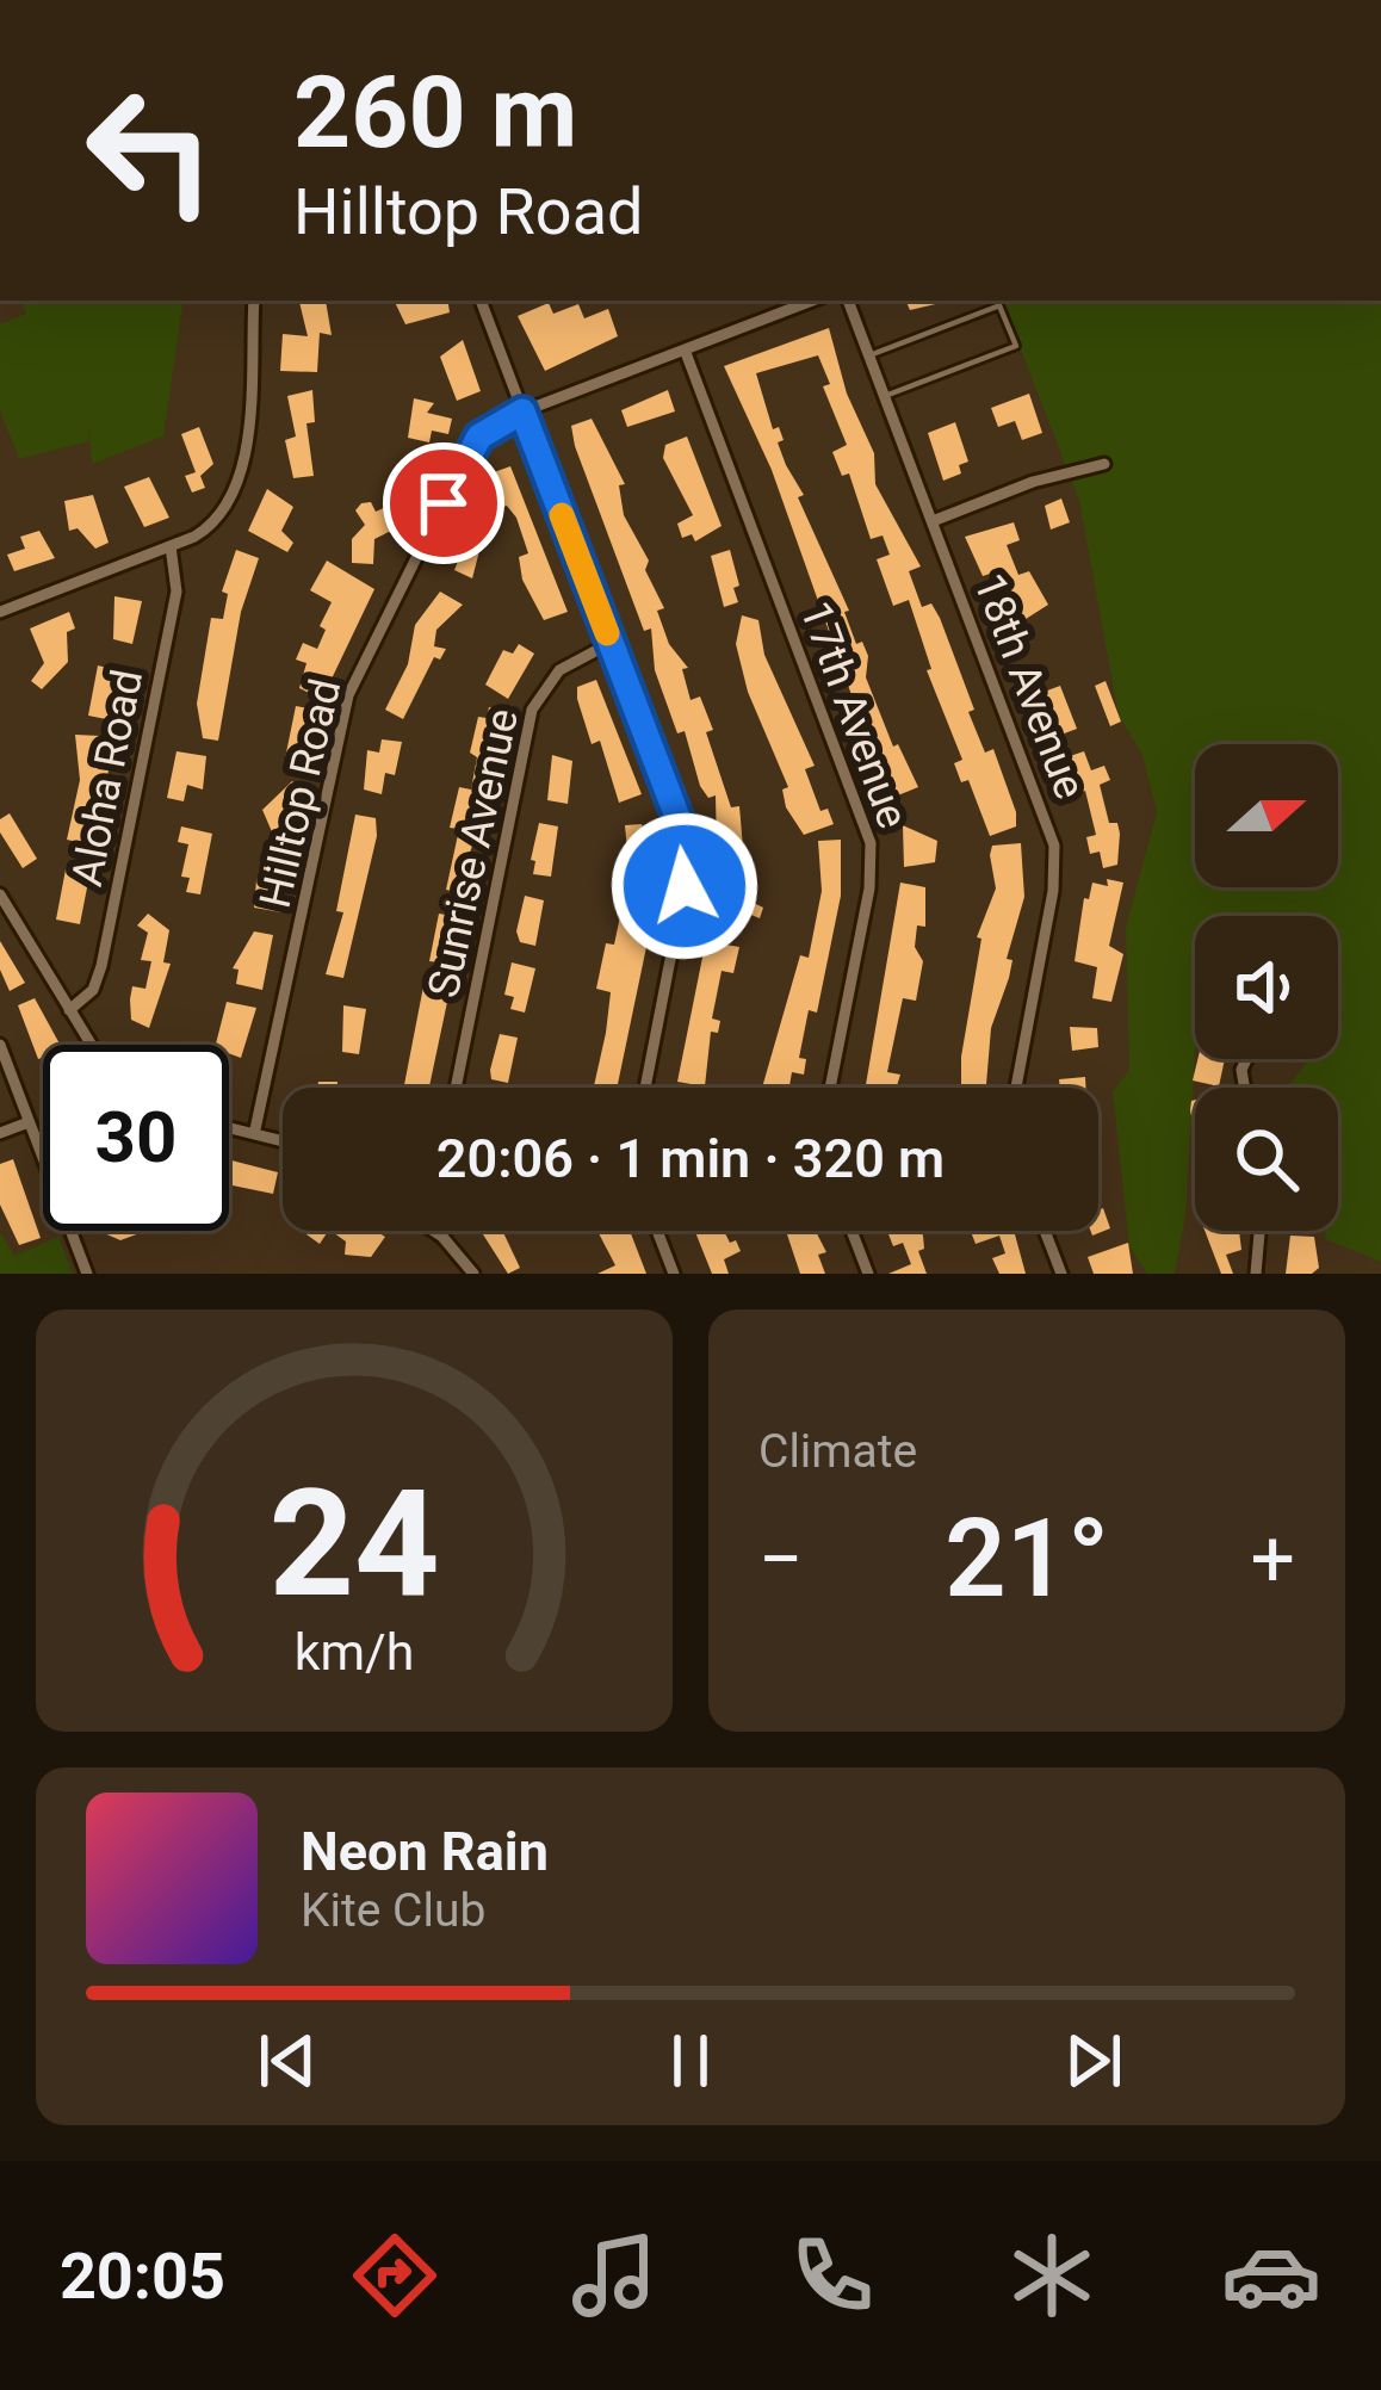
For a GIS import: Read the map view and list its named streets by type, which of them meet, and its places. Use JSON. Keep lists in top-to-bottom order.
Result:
{
  "streets": {
    "street": [
      "18th Avenue",
      "17th Avenue",
      "Aloha Road",
      "Hilltop Road",
      "Sunrise Avenue"
    ]
  },
  "crossings": [
    ["17th Avenue", "Hilltop Road"]
  ],
  "north": "right",
  "page": {
    "turn": ["260 m", "Hilltop Road"],
    "limit": "30",
    "trip": "20:06 · 1 min · 320 m",
    "tile": "Climate",
    "heat": ["−", "21°", "+"],
    "song": ["Neon Rain", "Kite Club"],
    "tabs": "20:05",
    "gauge": ["24", "km/h"]
  }
}
